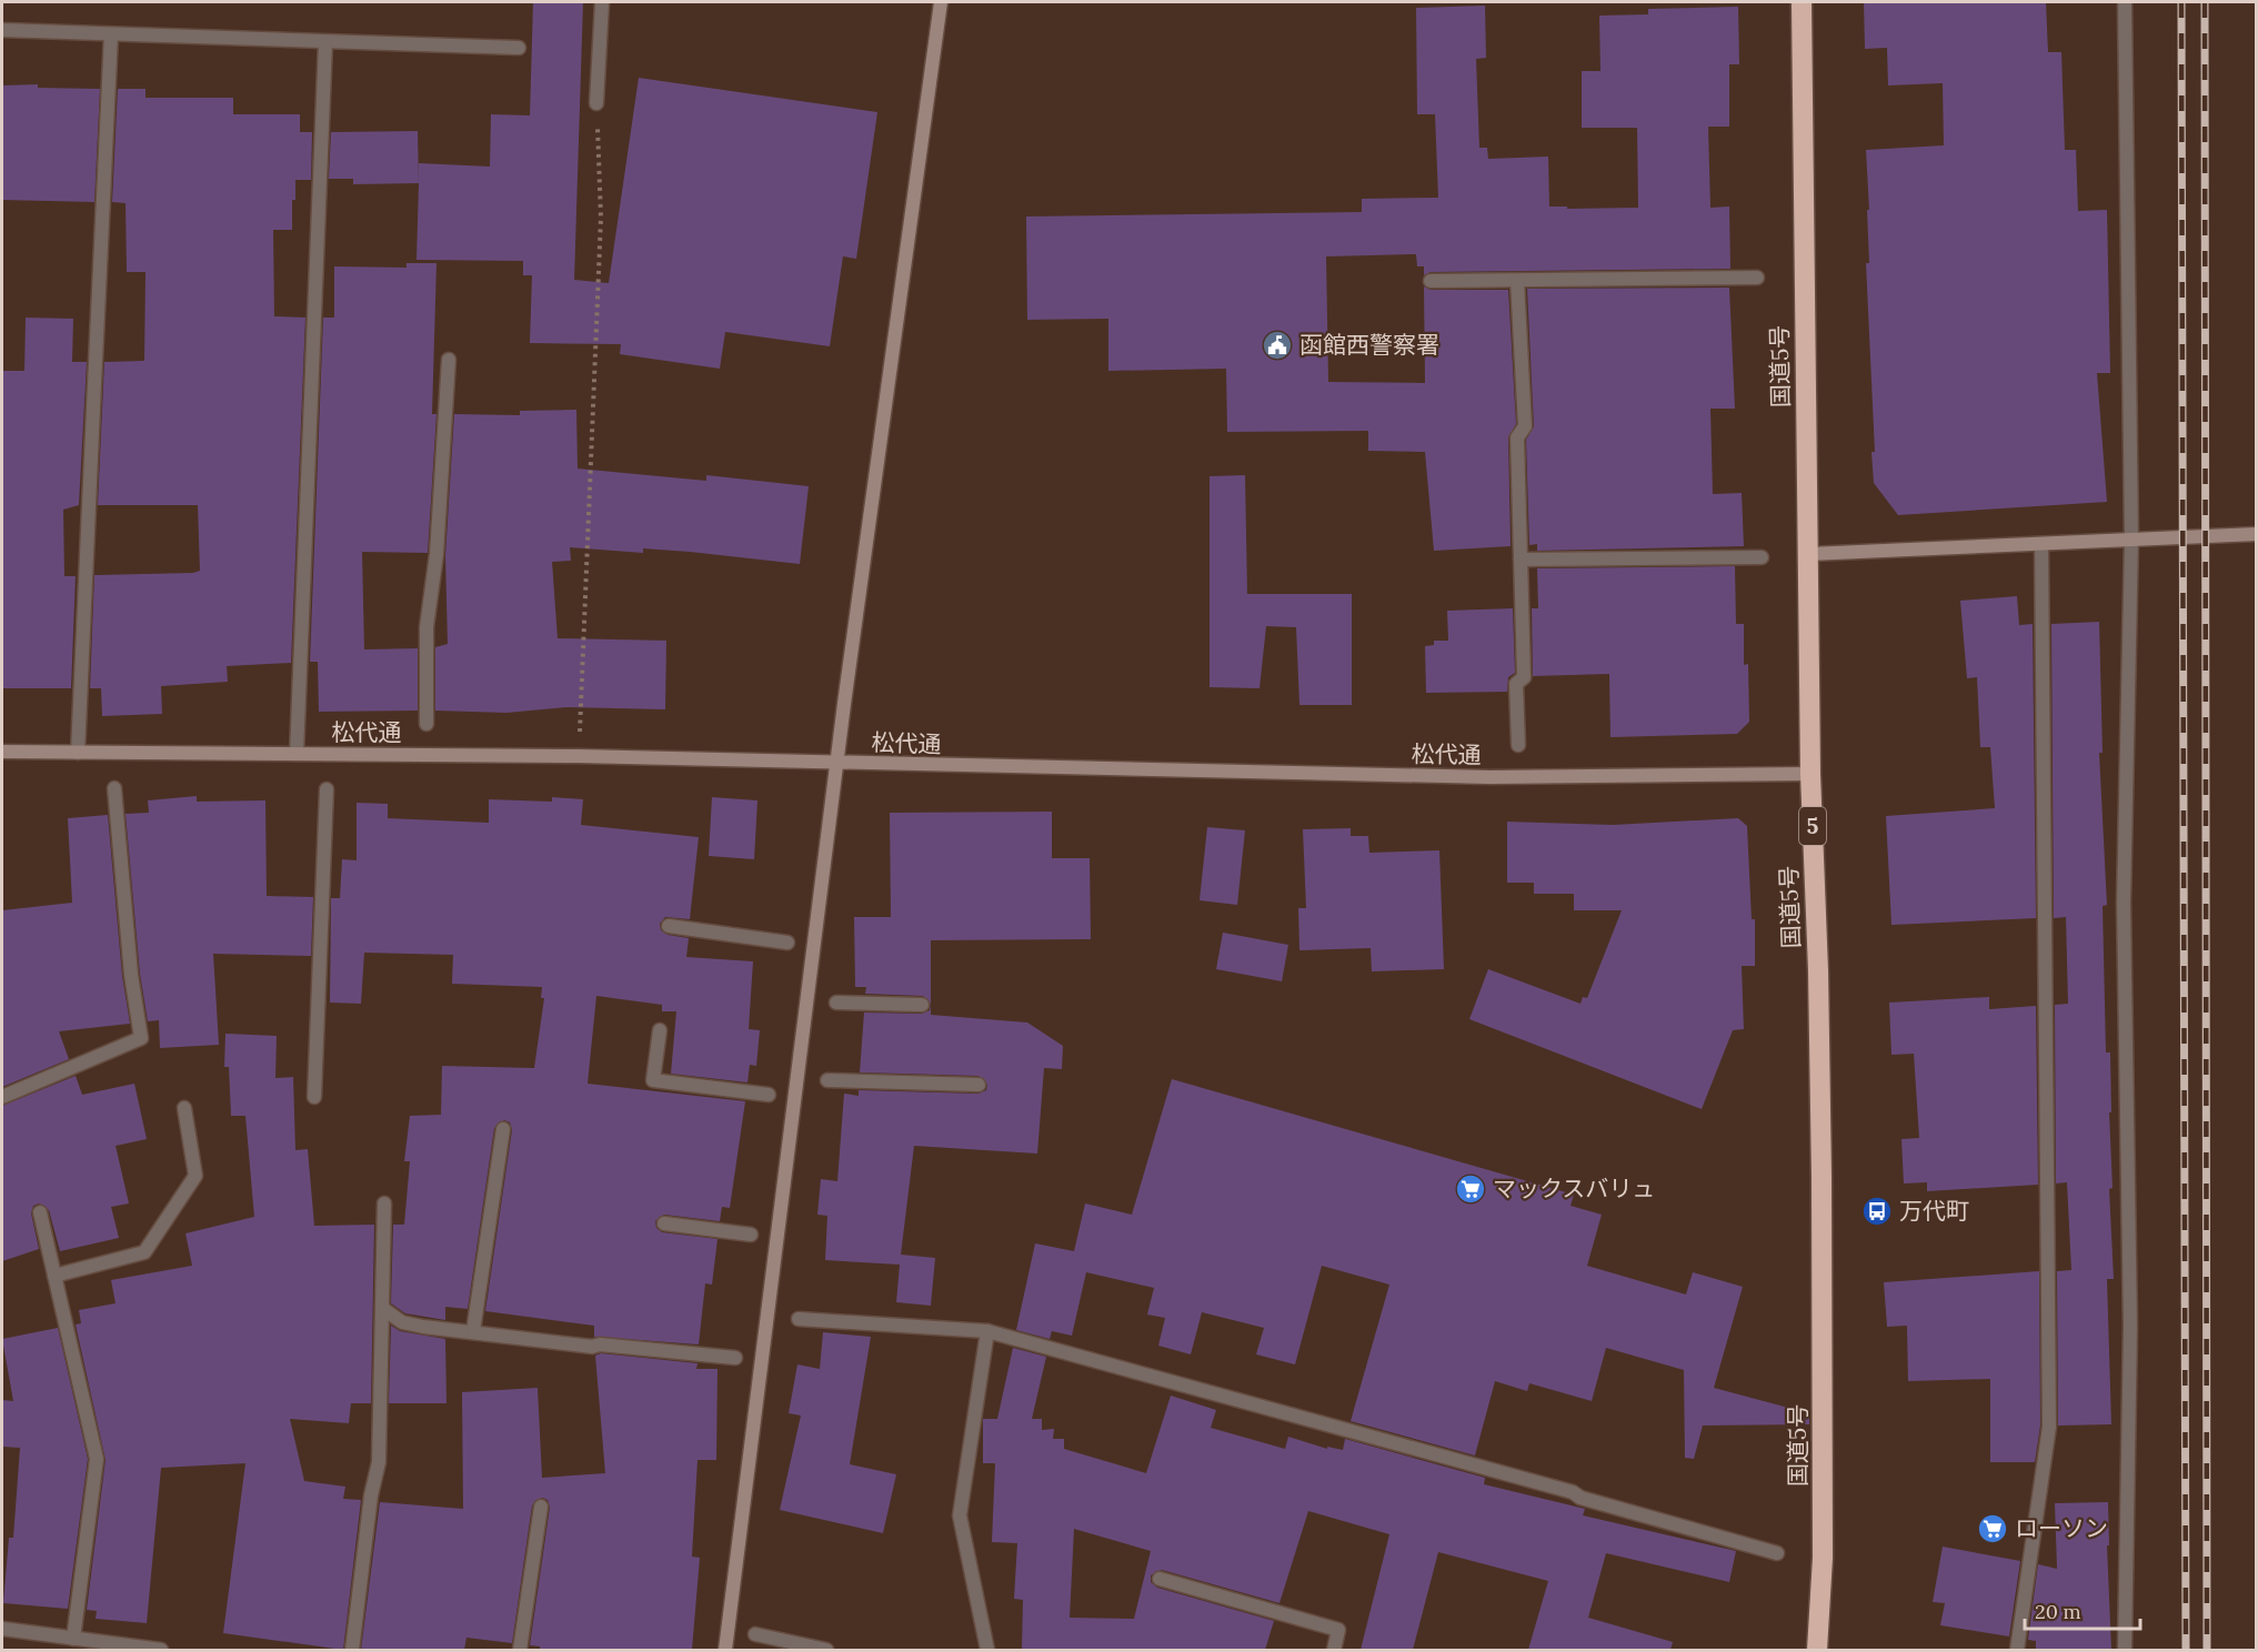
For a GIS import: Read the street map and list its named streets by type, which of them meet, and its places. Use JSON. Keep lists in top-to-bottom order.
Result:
{
  "streets": {
    "highway": ["国道5号", "5"],
    "street": ["松代通"]
  },
  "crossings": [
    ["国道5号", "松代通"]
  ],
  "places": {
    "public building": ["函館西警察署"],
    "supermarket": ["マックスバリュ", "ローソン"],
    "bus stop": ["万代町"]
  },
  "scale_bar": "20 m"
}
